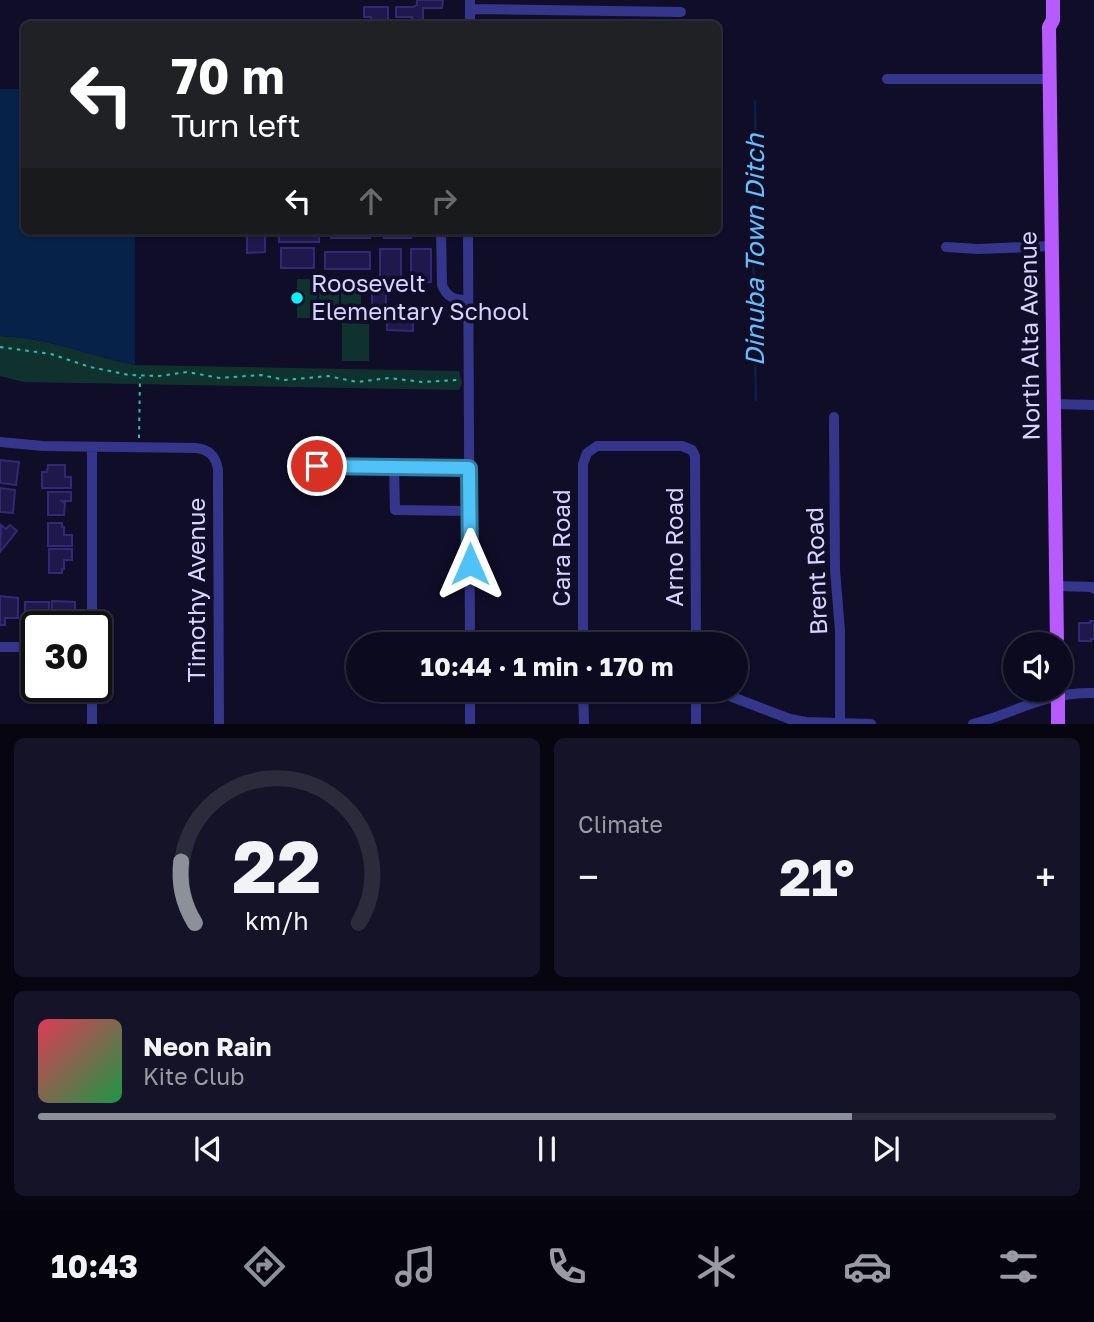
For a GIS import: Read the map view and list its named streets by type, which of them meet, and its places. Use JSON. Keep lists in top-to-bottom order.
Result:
{
  "streets": {
    "main road": ["North Alta Avenue"],
    "street": [
      "Arno Road",
      "Cara Road",
      "Brent Road",
      "Timothy Avenue"
    ]
  },
  "crossings": [
    ["Arno Road", "Cara Road"]
  ],
  "water": ["Dinuba Town Ditch"],
  "places": ["Roosevelt Elementary School"],
  "page": {
    "turn": ["70 m", "Turn left"],
    "limit": "30",
    "trip": "10:44 · 1 min · 170 m",
    "tile": "Climate",
    "heat": ["−", "21°", "+"],
    "song": ["Neon Rain", "Kite Club"],
    "tabs": "10:43",
    "gauge": ["22", "km/h"]
  }
}
